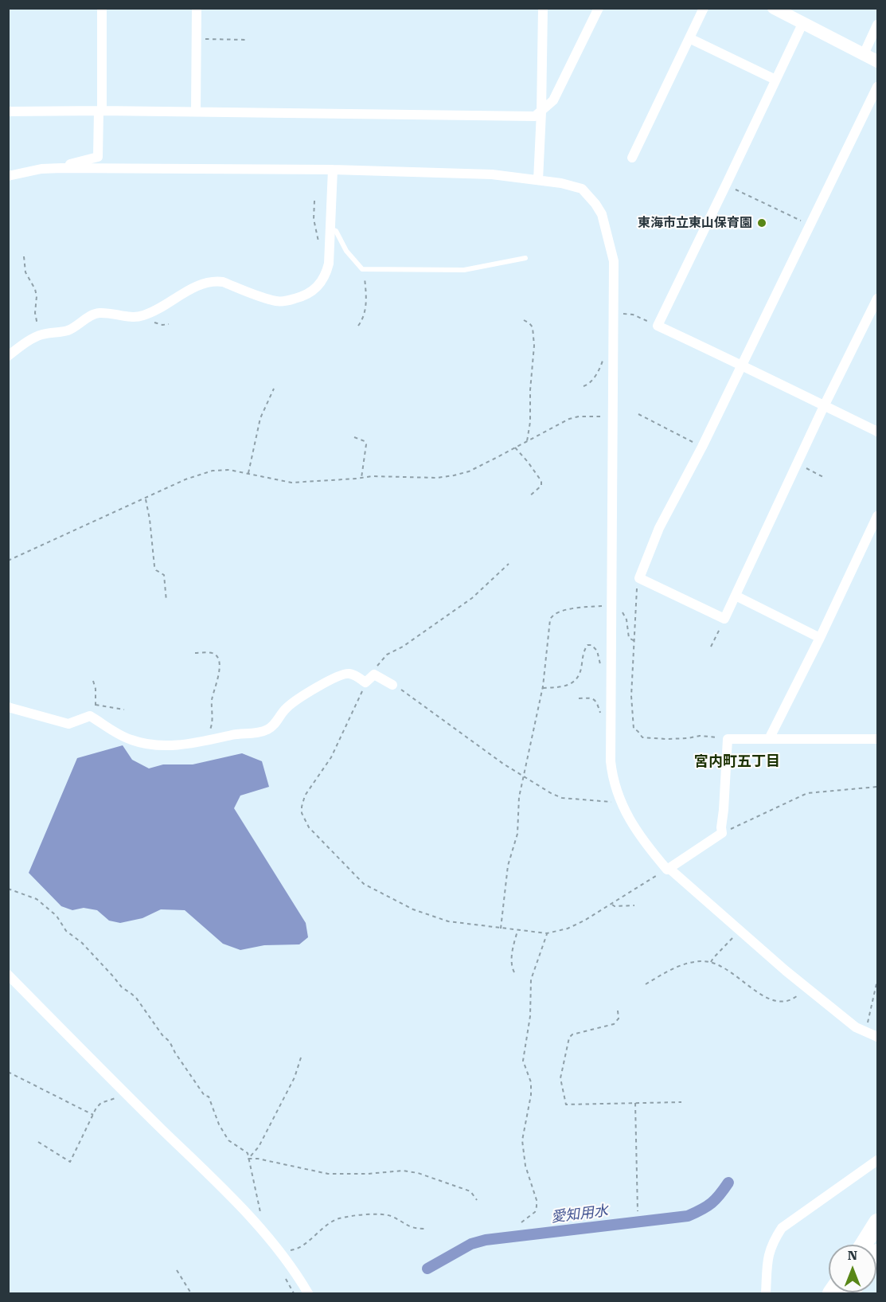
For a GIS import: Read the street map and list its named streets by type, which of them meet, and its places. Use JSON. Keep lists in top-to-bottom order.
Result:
{
  "districts": ["宮内町五丁目"],
  "water": ["愛知用水"],
  "places": ["東海市立東山保育園"],
  "north": "top"
}
